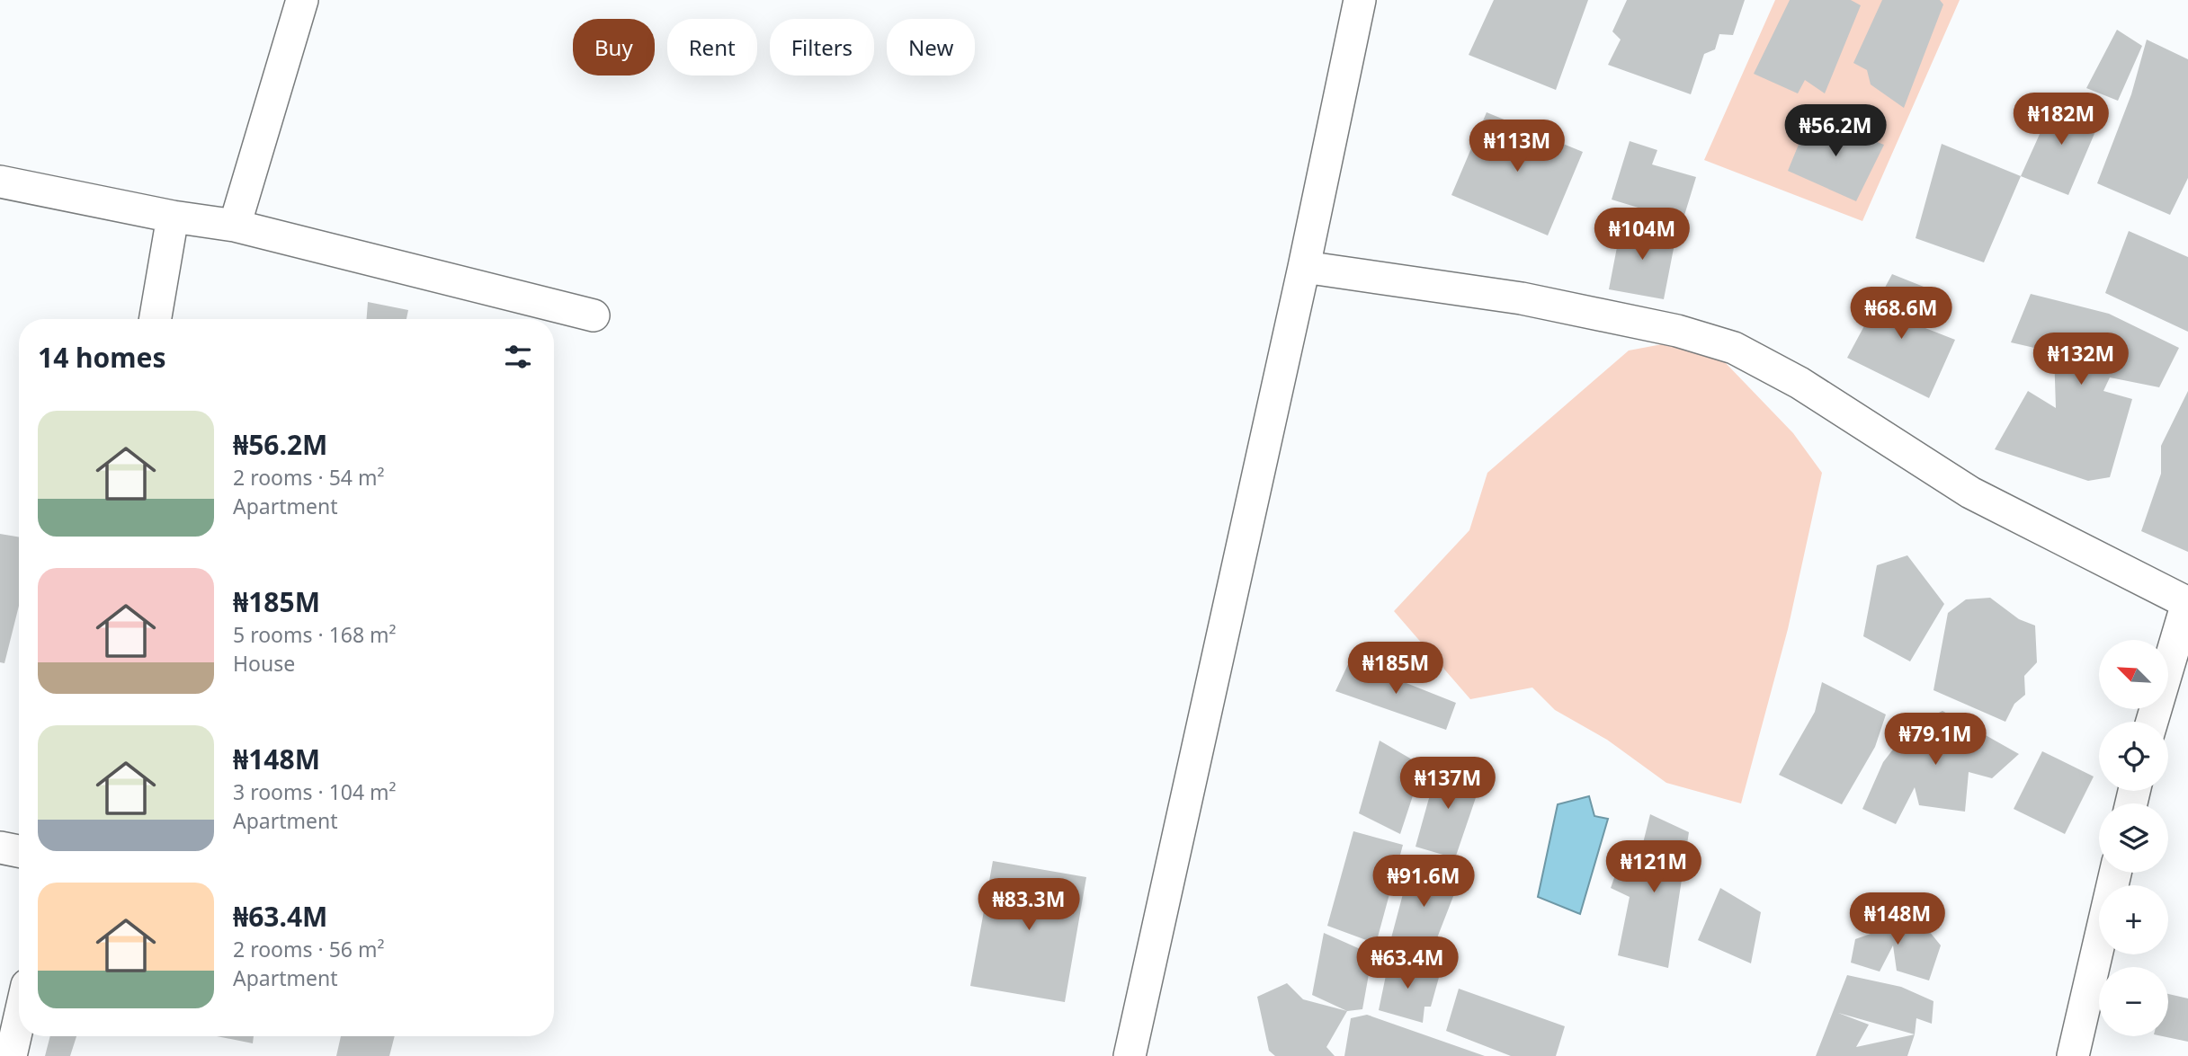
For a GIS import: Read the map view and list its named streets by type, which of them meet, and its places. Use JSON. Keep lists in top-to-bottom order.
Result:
{
  "north": "top left",
  "page": {
    "chip": [
      "Buy",
      "Rent",
      "Filters",
      "New"
    ],
    "price": [
      "₦182M",
      "₦56.2M",
      "₦113M",
      "₦104M",
      "₦68.6M",
      "₦132M",
      "₦185M",
      "₦79.1M",
      "₦137M",
      "₦121M",
      "₦91.6M",
      "₦83.3M",
      "₦148M",
      "₦63.4M"
    ],
    "heading": "14 homes",
    "list": [
      {
        "name": "₦56.2M",
        "note": "2 rooms · 54 m² · Apartment"
      },
      {
        "name": "₦185M",
        "note": "5 rooms · 168 m² · House"
      },
      {
        "name": "₦148M",
        "note": "3 rooms · 104 m² · Apartment"
      },
      {
        "name": "₦63.4M",
        "note": "2 rooms · 56 m² · Apartment"
      }
    ],
    "map_buttons": ["+", "−"]
  }
}
